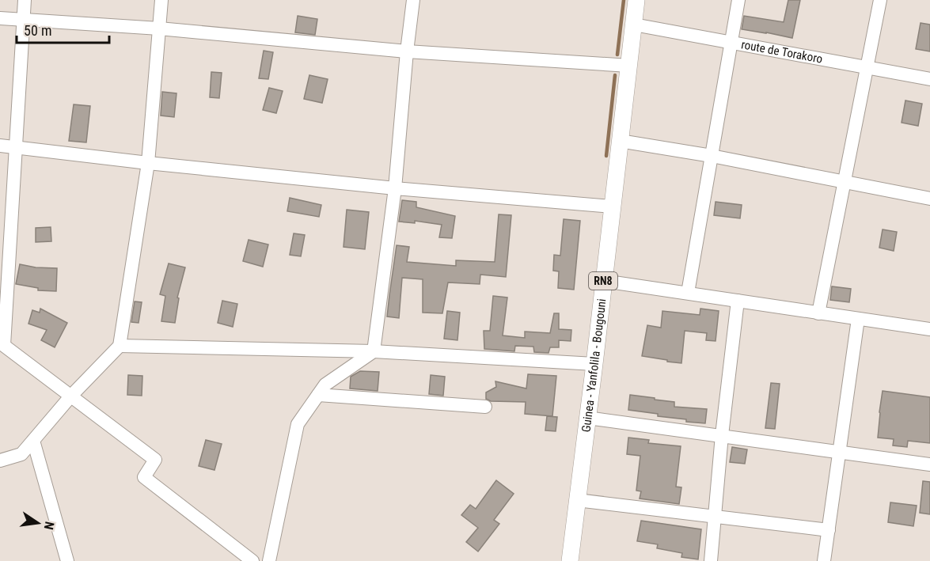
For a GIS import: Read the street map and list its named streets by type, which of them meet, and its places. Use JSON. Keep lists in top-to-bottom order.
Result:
{
  "streets": {
    "main road": ["RN8", "Guinea - Yanfolila - Bougouni"],
    "street": ["route de Torakoro"]
  },
  "crossings": [
    ["route de Torakoro", "Guinea - Yanfolila - Bougouni"]
  ],
  "scale_bar": "50 m",
  "north": "right"
}
